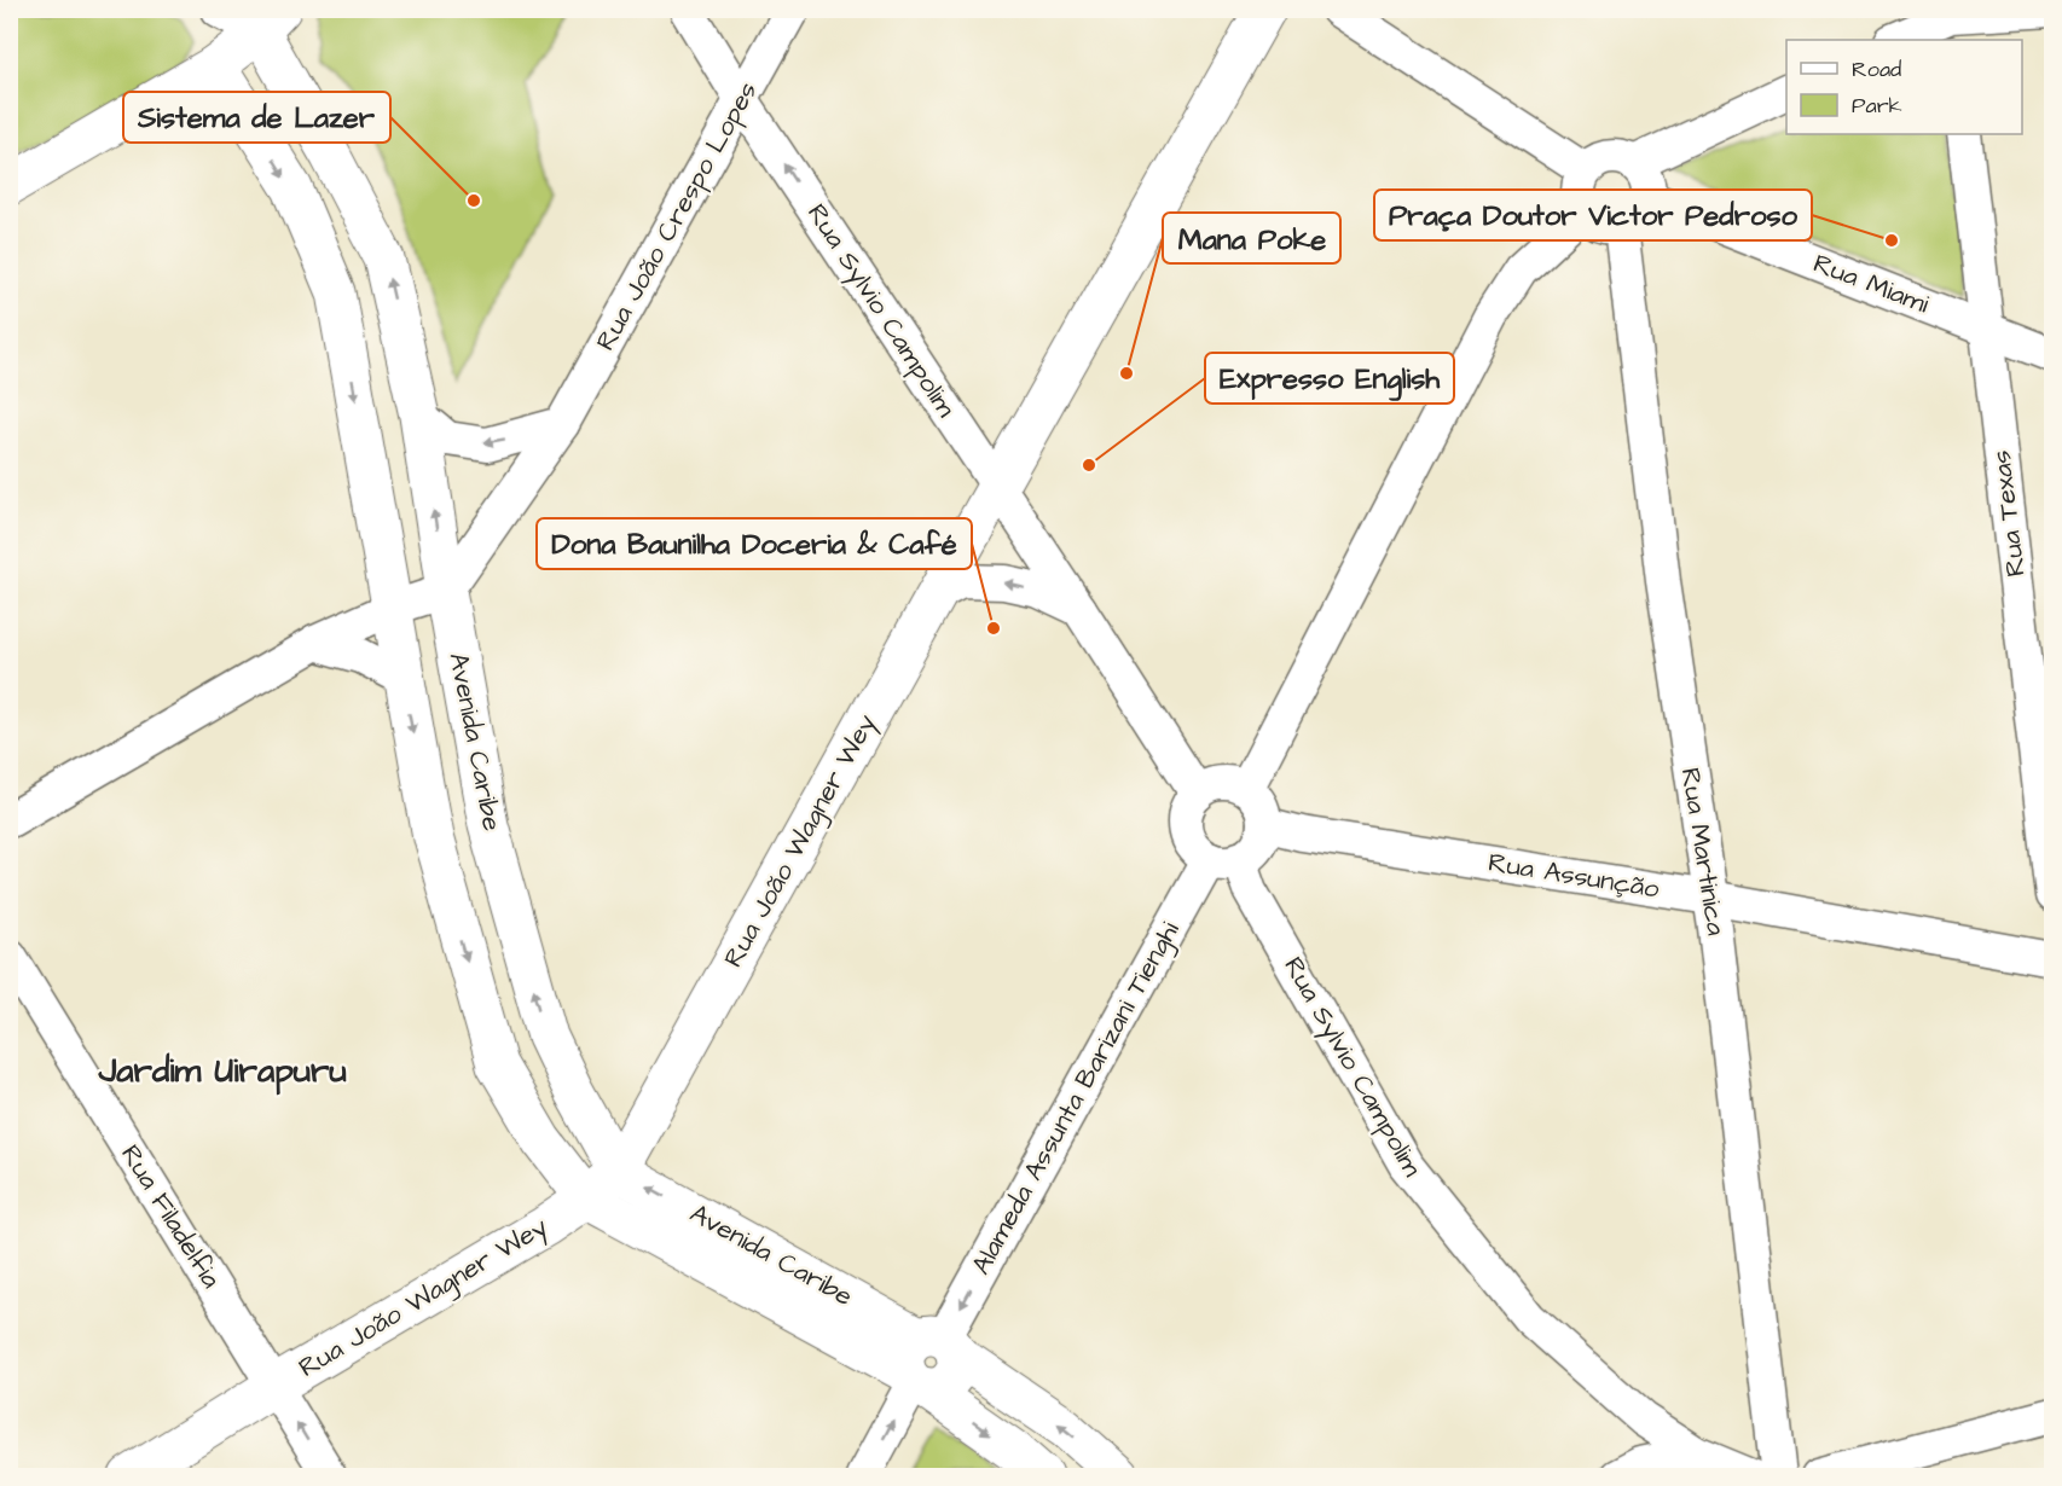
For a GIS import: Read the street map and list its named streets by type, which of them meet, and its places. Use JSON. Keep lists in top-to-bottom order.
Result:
{
  "streets": {
    "street": [
      "Rua João Crespo Lopes",
      "Rua Miami",
      "Rua Sylvio Campolim",
      "Rua Texas",
      "Avenida Caribe",
      "Rua João Wagner Wey",
      "Rua Martinica",
      "Rua Assunção",
      "Alameda Assunta Barizani Tienghi",
      "Rua Filadelfia"
    ]
  },
  "crossings": [
    ["Rua João Crespo Lopes", "Rua Sylvio Campolim"],
    ["Rua João Crespo Lopes", "Avenida Caribe"],
    ["Rua Miami", "Rua Texas"],
    ["Rua Miami", "Rua Martinica"],
    ["Rua Sylvio Campolim", "Rua João Wagner Wey"],
    ["Rua Sylvio Campolim", "Rua Assunção"],
    ["Rua Sylvio Campolim", "Alameda Assunta Barizani Tienghi"],
    ["Avenida Caribe", "Rua João Wagner Wey"],
    ["Avenida Caribe", "Alameda Assunta Barizani Tienghi"],
    ["Rua João Wagner Wey", "Rua Filadelfia"],
    ["Rua Martinica", "Rua Assunção"],
    ["Rua Assunção", "Alameda Assunta Barizani Tienghi"]
  ],
  "districts": ["Jardim Uirapuru"],
  "places": [
    "Sistema de Lazer",
    "Praça Doutor Victor Pedroso",
    "Mana Poke",
    "Expresso English",
    "Dona Baunilha Doceria & Café"
  ],
  "legend": ["Road", "Park"]
}
